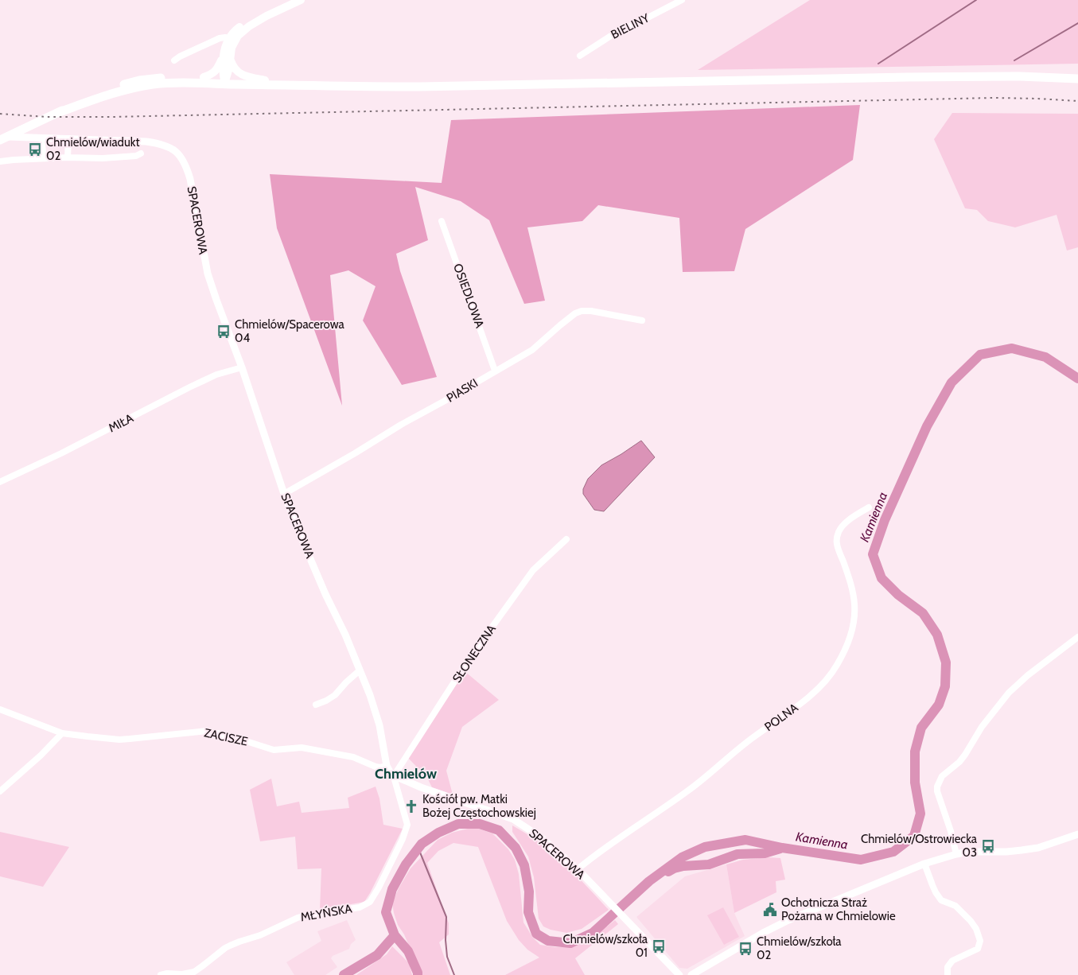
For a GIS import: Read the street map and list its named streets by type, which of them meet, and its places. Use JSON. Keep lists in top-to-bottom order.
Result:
{
  "streets": {
    "street": [
      "BIELINY",
      "SPACEROWA",
      "OSIEDLOWA",
      "PIASKI",
      "MIŁA",
      "SŁONECZNA",
      "POLNA",
      "ZACISZE",
      "MŁYŃSKA"
    ]
  },
  "crossings": [
    ["SPACEROWA", "PIASKI"],
    ["SPACEROWA", "MIŁA"],
    ["SPACEROWA", "SŁONECZNA"],
    ["SPACEROWA", "POLNA"],
    ["SPACEROWA", "ZACISZE"],
    ["SPACEROWA", "MŁYŃSKA"],
    ["OSIEDLOWA", "PIASKI"],
    ["SŁONECZNA", "MŁYŃSKA"]
  ],
  "districts": ["Chmielów"],
  "water": ["Kamienna"],
  "places": {
    "bus stop": [
      "Chmielów/wiadukt 02",
      "Chmielów/Spacerowa 04",
      "Chmielów/Ostrowiecka 03",
      "Chmielów/szkoła 01",
      "Chmielów/szkoła 02"
    ],
    "church": ["Kościół pw. Matki Bożej Częstochowskiej"],
    "public building": ["Ochotnicza Straż Pożarna w Chmielowie"]
  }
}
